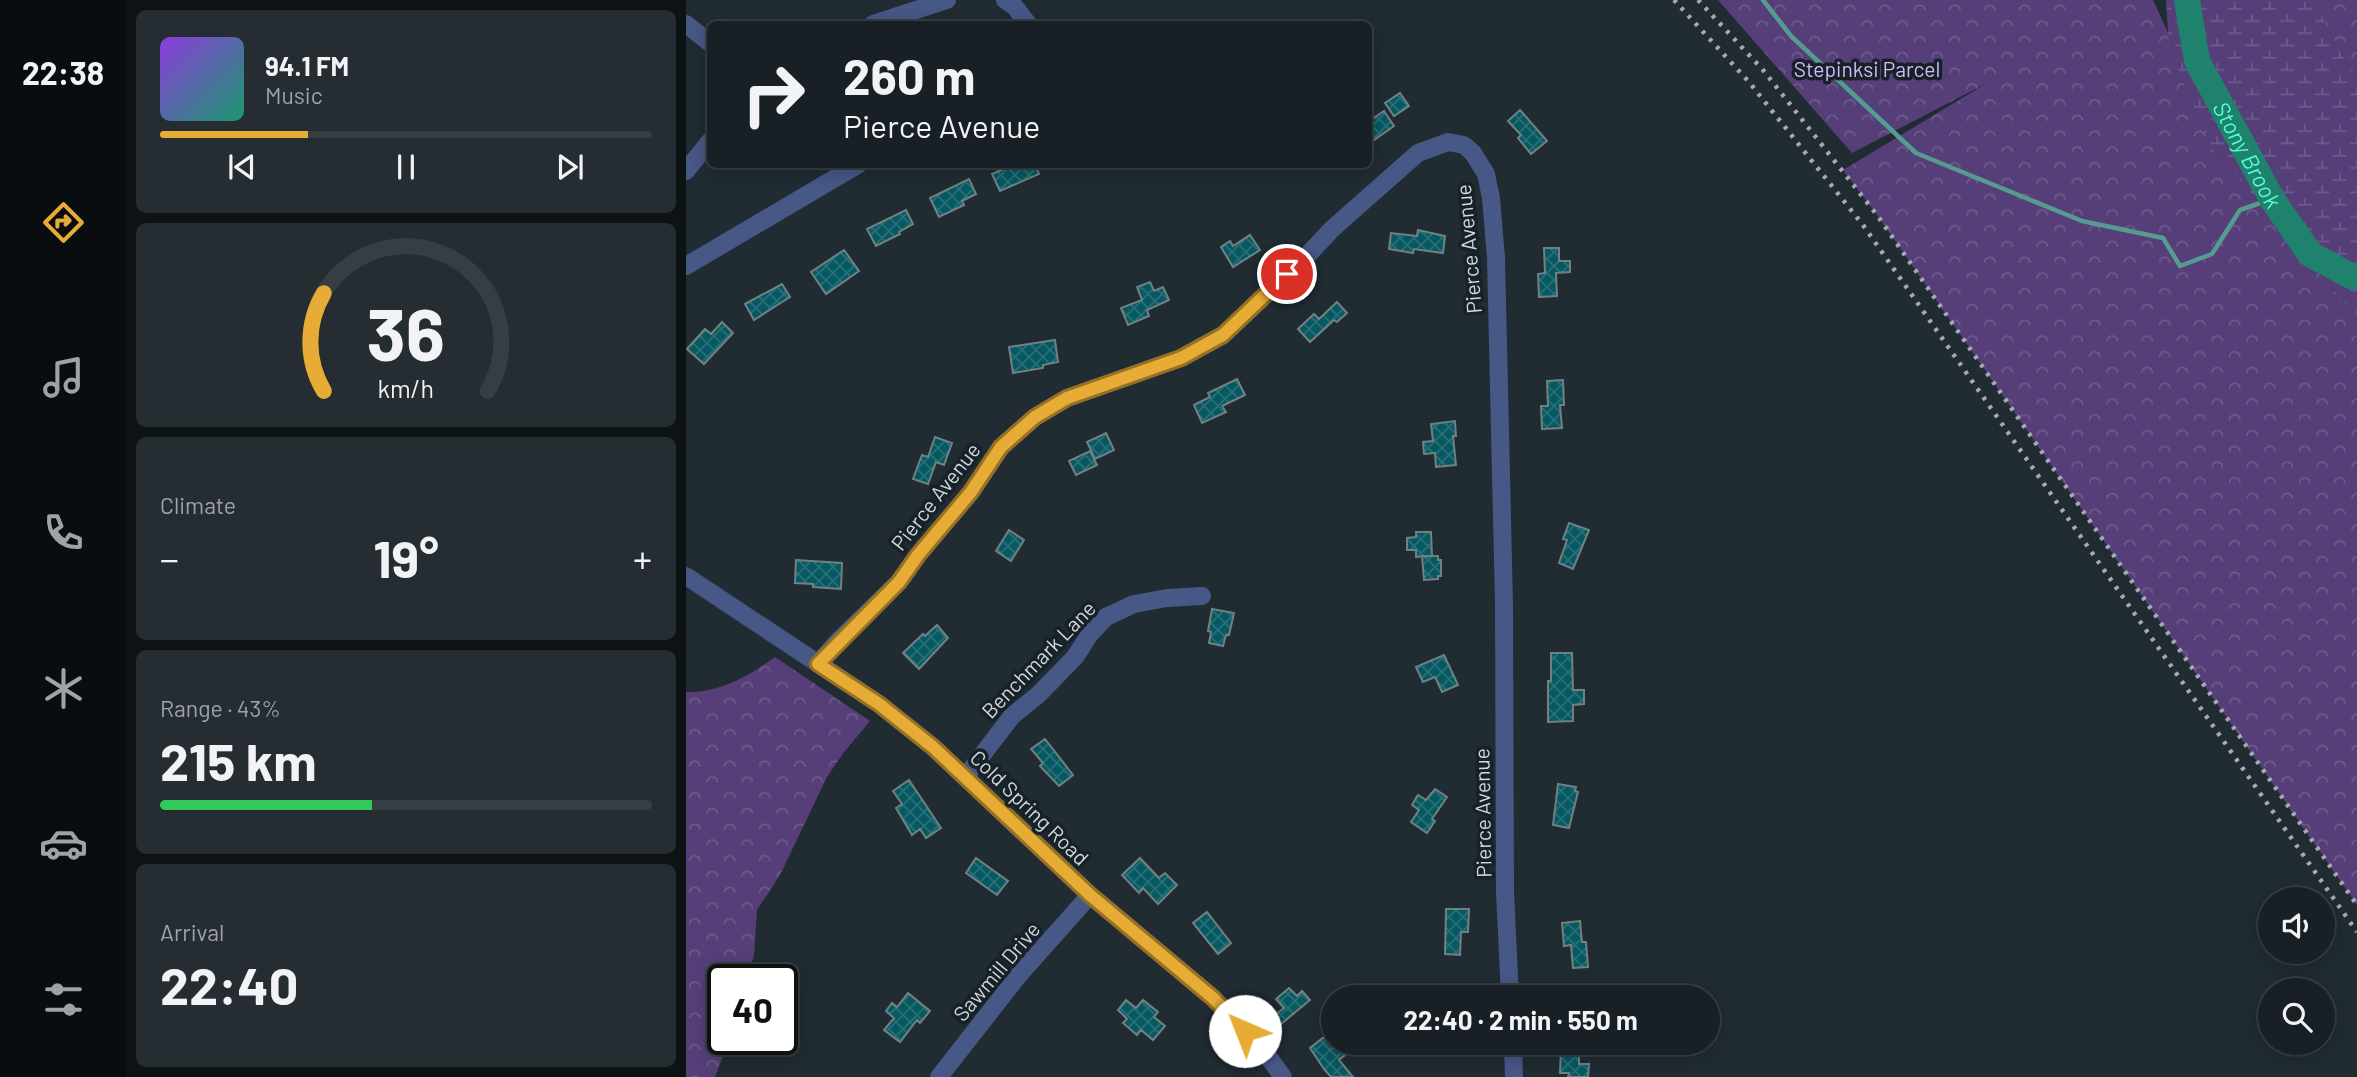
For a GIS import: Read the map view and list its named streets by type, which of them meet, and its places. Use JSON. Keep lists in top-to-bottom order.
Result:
{
  "streets": {
    "street": [
      "Pierce Avenue",
      "Benchmark Lane",
      "Cold Spring Road",
      "Sawmill Drive"
    ]
  },
  "crossings": [
    ["Pierce Avenue", "Cold Spring Road"],
    ["Benchmark Lane", "Cold Spring Road"],
    ["Cold Spring Road", "Sawmill Drive"]
  ],
  "water": ["Stony Brook"],
  "parks": ["Stepinksi Parcel"],
  "page": {
    "tabs": "22:38",
    "turn": ["260 m", "Pierce Avenue"],
    "song": ["94.1 FM", "Music"],
    "tile": [
      "Climate",
      ["Range · 43%", "215 km"],
      ["Arrival", "22:40"]
    ],
    "heat": ["−", "19°", "+"],
    "limit": "40",
    "trip": "22:40 · 2 min · 550 m",
    "gauge": ["36", "km/h"]
  }
}
